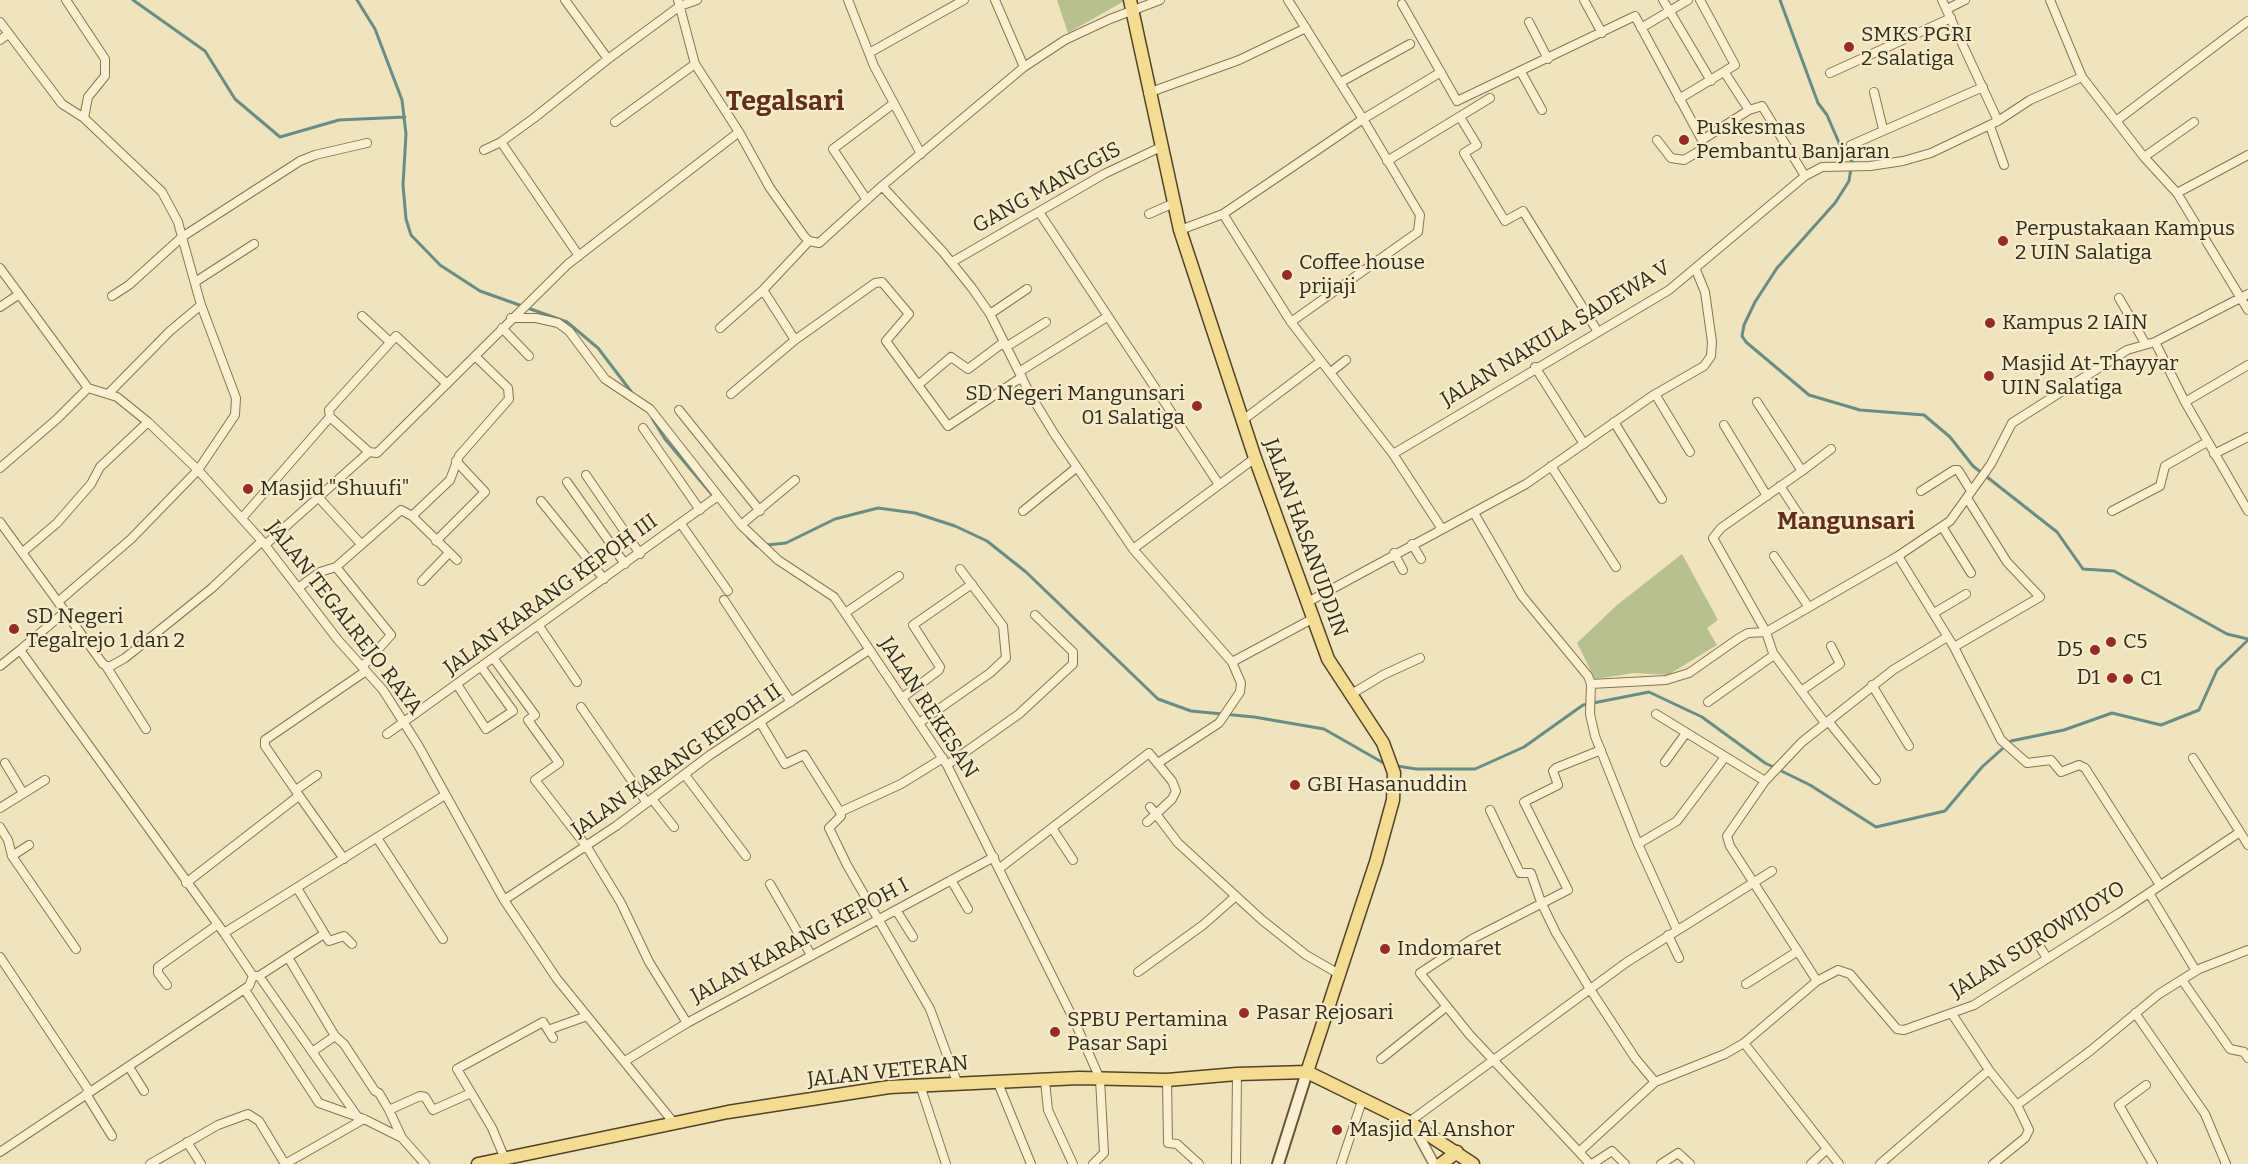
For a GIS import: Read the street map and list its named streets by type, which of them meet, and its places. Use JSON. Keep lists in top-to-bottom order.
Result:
{
  "streets": {
    "main road": ["JALAN HASANUDDIN", "JALAN VETERAN"],
    "street": [
      "GANG MANGGIS",
      "JALAN NAKULA SADEWA V",
      "JALAN KARANG KEPOH III",
      "JALAN TEGALREJO RAYA",
      "JALAN REKESAN",
      "JALAN KARANG KEPOH II",
      "JALAN SUROWIJOYO",
      "JALAN KARANG KEPOH I"
    ]
  },
  "crossings": [
    ["GANG MANGGIS", "JALAN HASANUDDIN"],
    ["JALAN HASANUDDIN", "JALAN VETERAN"],
    ["JALAN KARANG KEPOH III", "JALAN TEGALREJO RAYA"],
    ["JALAN KARANG KEPOH III", "JALAN REKESAN"],
    ["JALAN TEGALREJO RAYA", "JALAN KARANG KEPOH II"],
    ["JALAN TEGALREJO RAYA", "JALAN KARANG KEPOH I"],
    ["JALAN TEGALREJO RAYA", "JALAN VETERAN"],
    ["JALAN REKESAN", "JALAN KARANG KEPOH II"],
    ["JALAN REKESAN", "JALAN KARANG KEPOH I"],
    ["JALAN REKESAN", "JALAN VETERAN"]
  ],
  "districts": ["Tegalsari", "Mangunsari"],
  "places": [
    "SMKS PGRI 2 Salatiga",
    "Puskesmas Pembantu Banjaran",
    "Perpustakaan Kampus 2 UIN Salatiga",
    "Coffee house prijaji",
    "Kampus 2 IAIN",
    "Masjid At-Thayyar UIN Salatiga",
    "SD Negeri Mangunsari 01 Salatiga",
    "Masjid \"Shuufi\"",
    "SD Negeri Tegalrejo 1 dan 2",
    "C5",
    "D5",
    "D1",
    "C1",
    "GBI Hasanuddin",
    "Indomaret",
    "Pasar Rejosari",
    "SPBU Pertamina Pasar Sapi",
    "Masjid Al Anshor"
  ]
}
